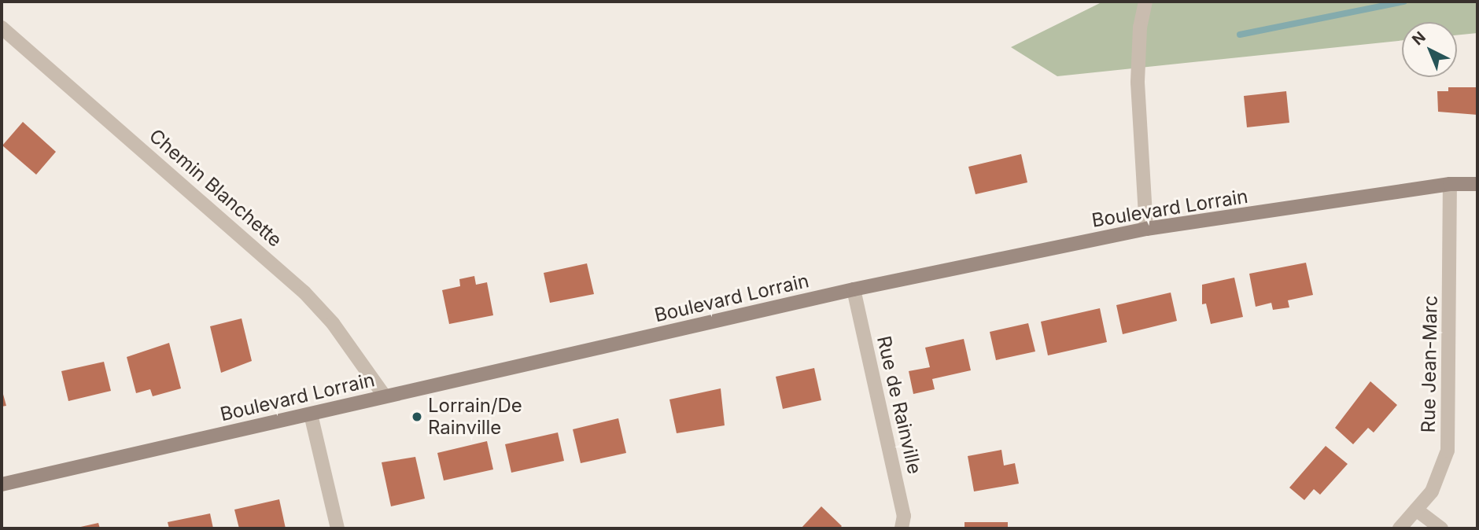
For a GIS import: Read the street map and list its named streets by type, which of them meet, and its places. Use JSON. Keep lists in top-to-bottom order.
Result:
{
  "streets": {
    "main road": ["Boulevard Lorrain"],
    "street": ["Chemin Blanchette", "Rue Jean-Marc", "Rue de Rainville"]
  },
  "crossings": [
    ["Chemin Blanchette", "Boulevard Lorrain"],
    ["Boulevard Lorrain", "Rue Jean-Marc"],
    ["Boulevard Lorrain", "Rue de Rainville"]
  ],
  "places": ["Lorrain/De Rainville"],
  "north": "top left"
}
